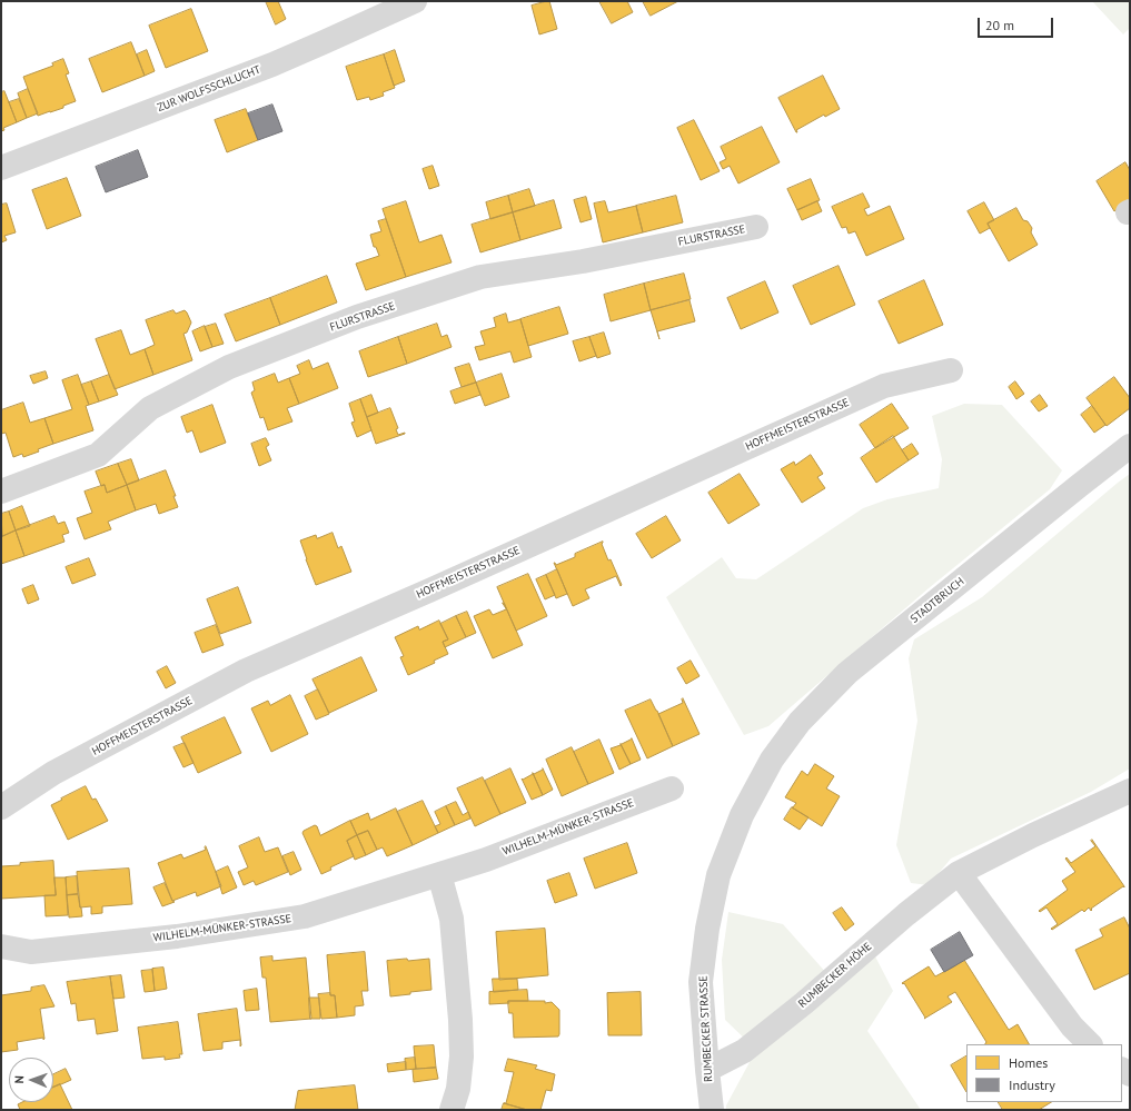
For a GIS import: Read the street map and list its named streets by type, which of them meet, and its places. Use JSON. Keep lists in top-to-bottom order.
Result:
{
  "streets": {
    "street": [
      "ZUR WOLFSSCHLUCHT",
      "FLURSTRASSE",
      "HOFFMEISTERSTRASSE",
      "STADTBRUCH",
      "WILHELM-MÜNKER-STRASSE",
      "RUMBECKER HÖHE",
      "RUMBECKER STRASSE"
    ]
  },
  "crossings": [
    ["STADTBRUCH", "RUMBECKER STRASSE"],
    ["RUMBECKER HÖHE", "RUMBECKER STRASSE"]
  ],
  "legend": ["Homes", "Industry"],
  "scale_bar": "20 m",
  "north": "left"
}
